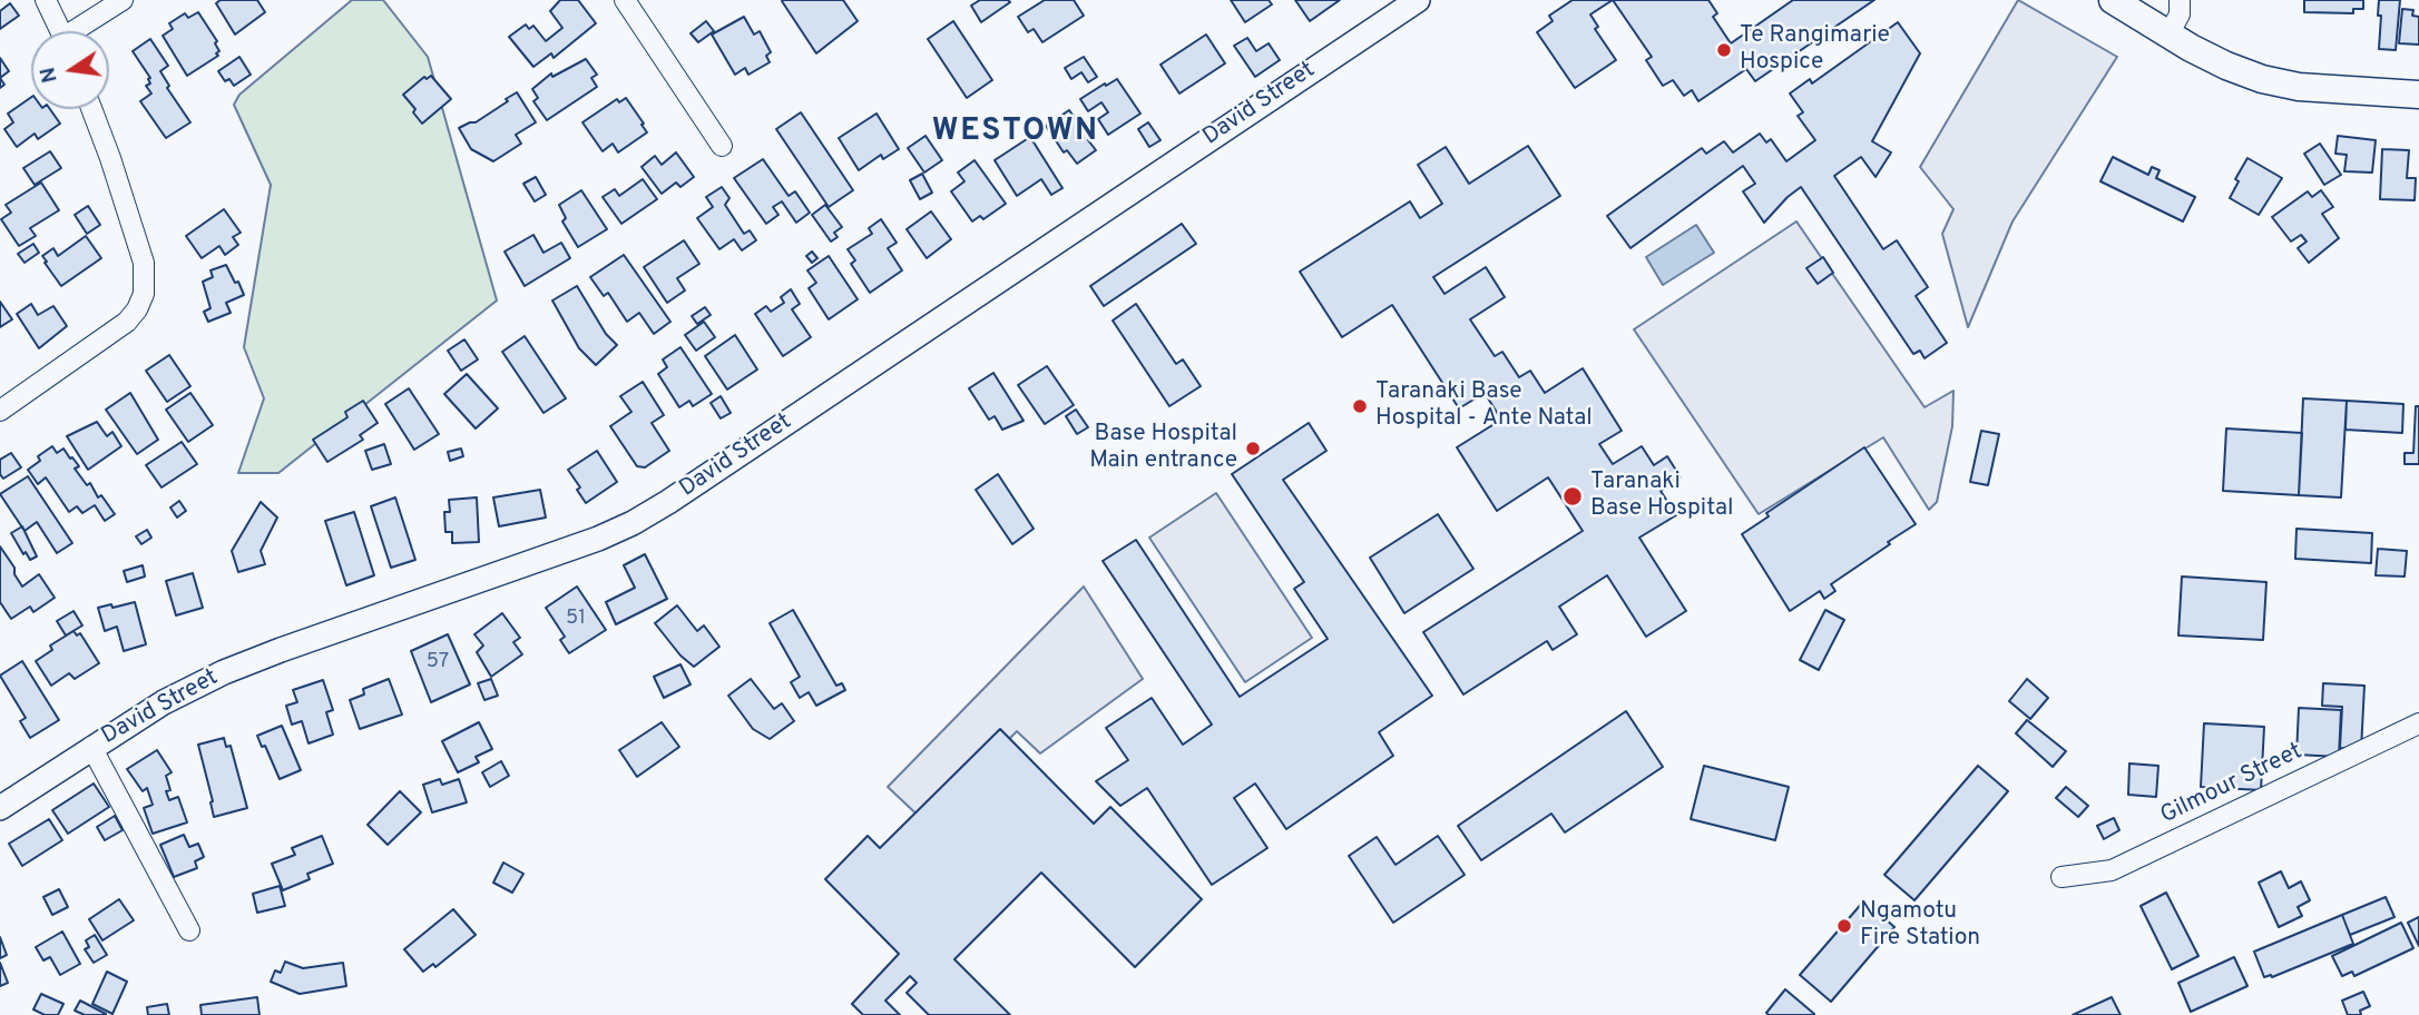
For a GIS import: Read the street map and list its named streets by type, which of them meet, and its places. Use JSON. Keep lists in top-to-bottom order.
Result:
{
  "streets": {
    "street": ["David Street", "Gilmour Street"]
  },
  "districts": ["WESTOWN"],
  "places": [
    "Te Rangimarie Hospice",
    "Taranaki Base Hospital - Ante Natal",
    "Base Hospital Main entrance",
    "Taranaki Base Hospital",
    "Ngamotu Fire Station"
  ],
  "house_numbers": ["51", "57"],
  "north": "left"
}
